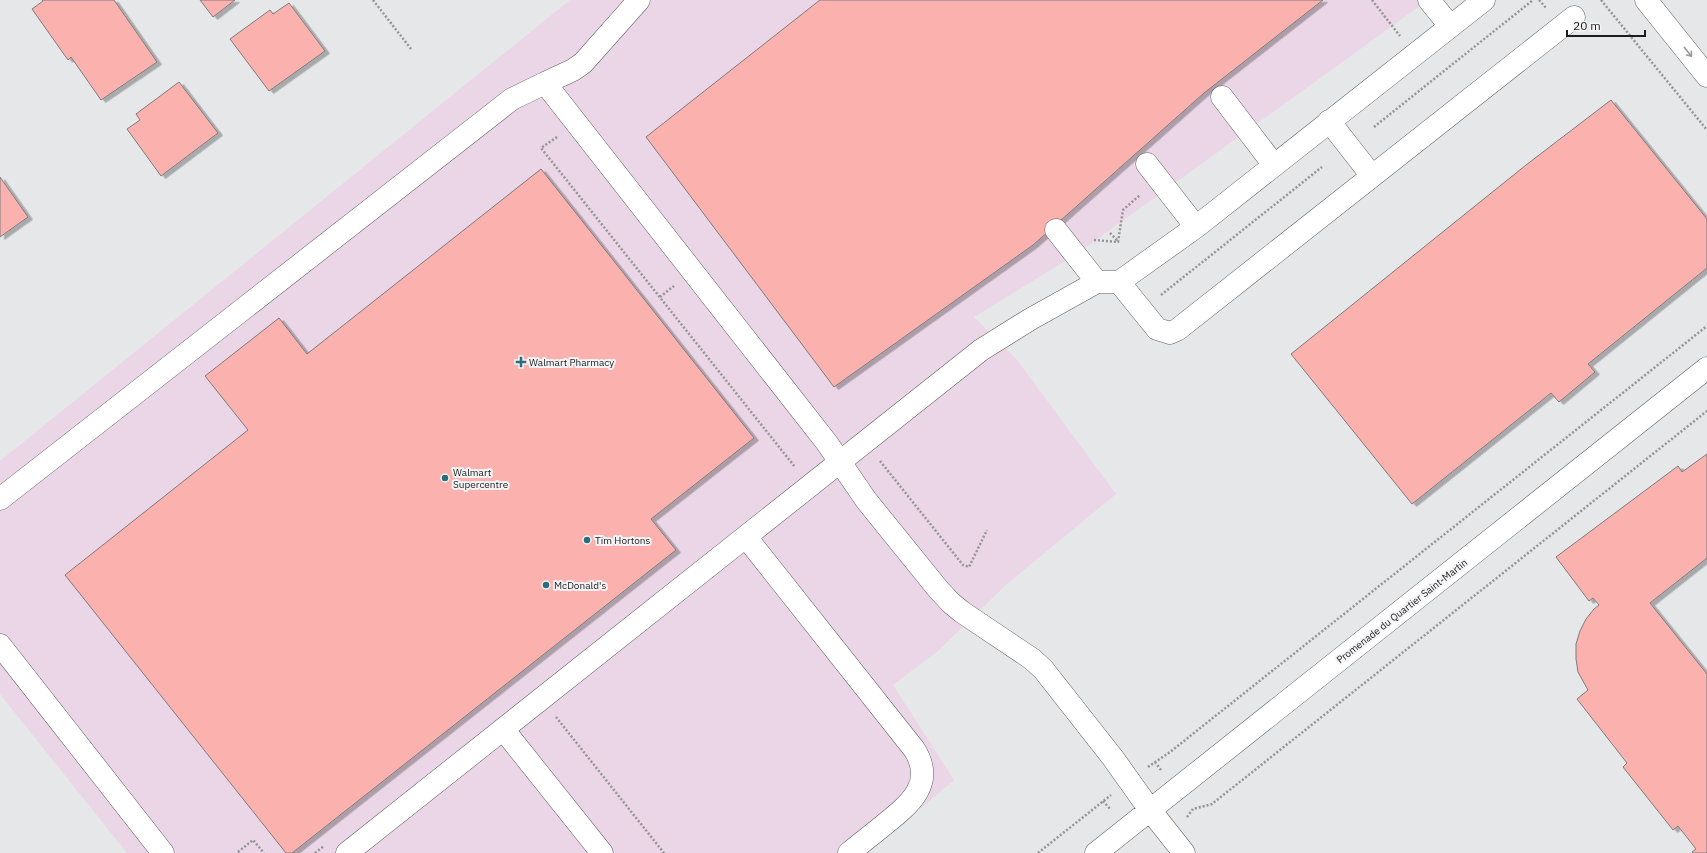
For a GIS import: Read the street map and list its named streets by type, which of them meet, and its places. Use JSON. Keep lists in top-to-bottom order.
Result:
{
  "streets": {
    "street": ["Promenade du Quartier Saint-Martin"]
  },
  "places": {
    "health": ["Walmart Pharmacy"],
    "other": ["Walmart Supercentre", "Tim Hortons", "McDonald's"]
  },
  "scale_bar": "20 m"
}
